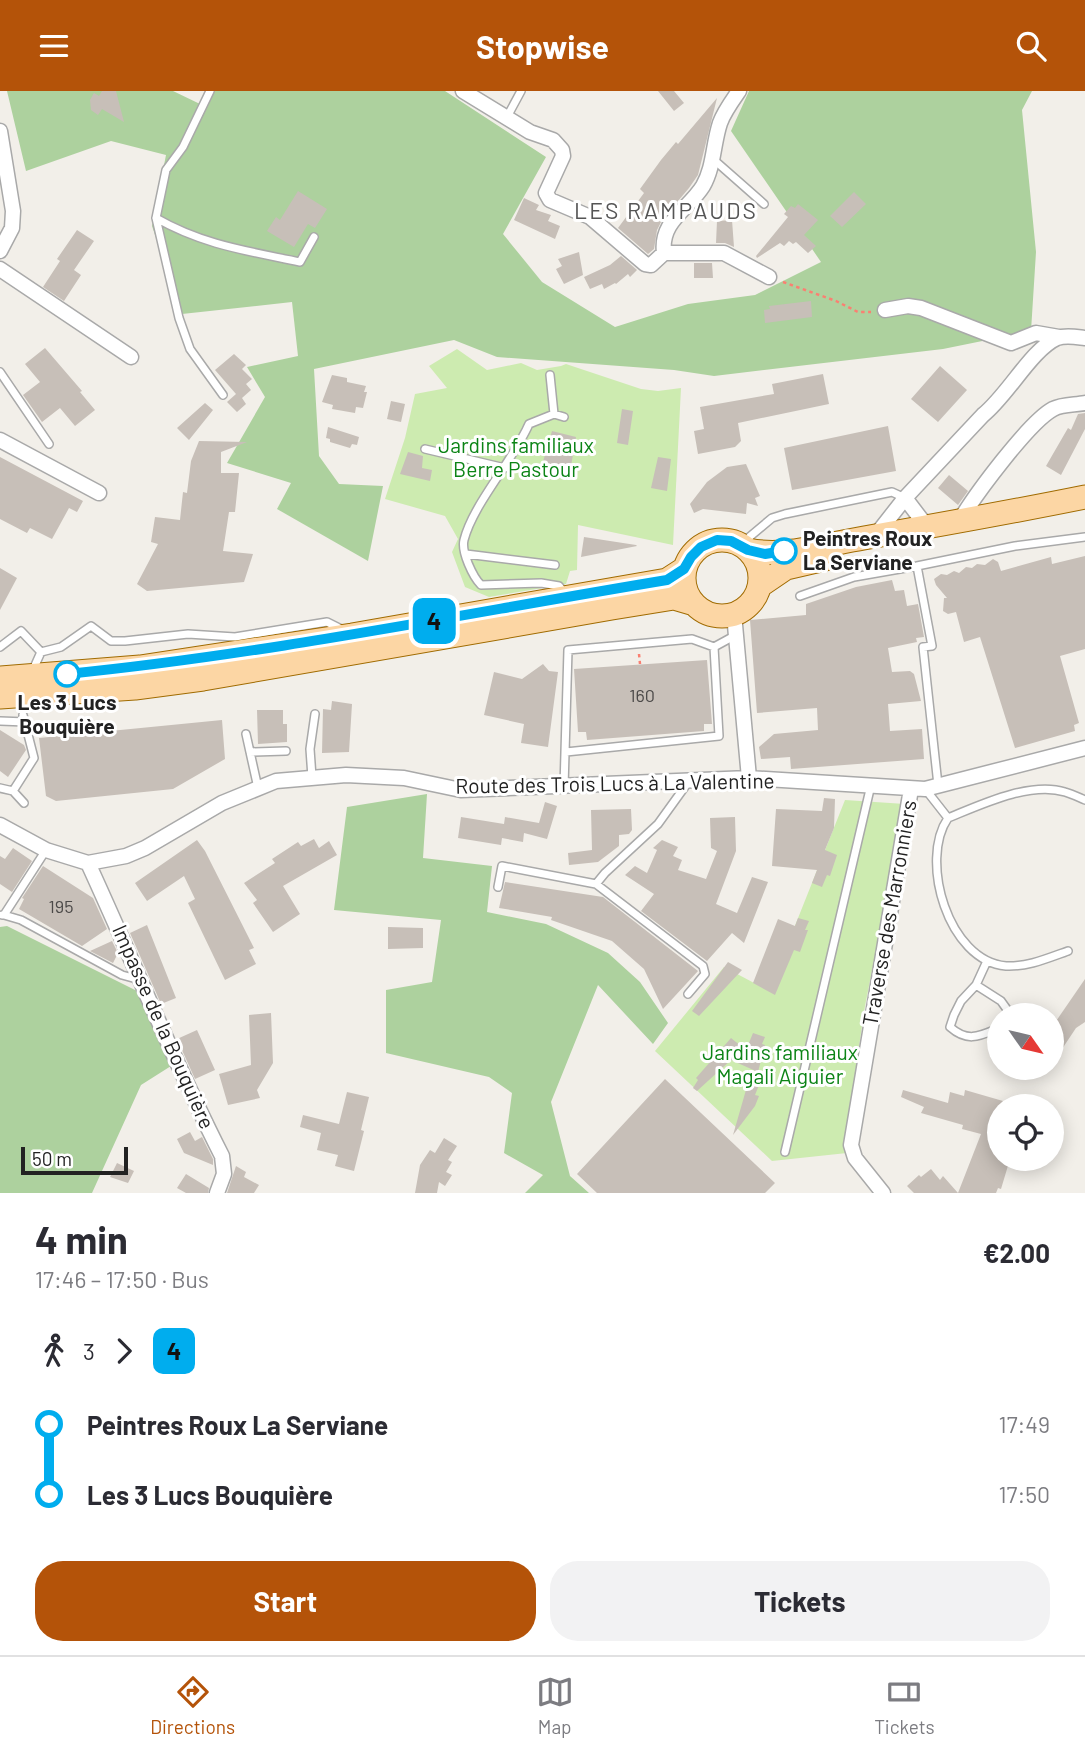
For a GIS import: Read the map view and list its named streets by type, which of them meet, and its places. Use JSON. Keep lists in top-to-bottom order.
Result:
{
  "streets": {
    "street": ["Route des Trois Lucs à La Valentine", "Traverse des Marronniers", "Impasse de la Bouquière"]
  },
  "crossings": [
    ["Route des Trois Lucs à La Valentine", "Traverse des Marronniers"],
    ["Route des Trois Lucs à La Valentine", "Impasse de la Bouquière"]
  ],
  "districts": ["LES RAMPAUDS"],
  "parks": ["Jardins familiaux Berre Pastour", "Jardins familiaux Magali Aiguier"],
  "places": ["Peintres Roux La Serviane", "Les 3 Lucs Bouquière"],
  "lines": ["bus line 4"],
  "house_numbers": ["160", "195"],
  "scale_bar": "50 m",
  "north": "bottom right",
  "page": {
    "header": "Stopwise",
    "on_map": "4",
    "scale": "50 m",
    "heading": ["4 min", "17:46 – 17:50 · Bus", "€2.00"],
    "legs": ["3", "4"],
    "list": [
      {
        "name": "Peintres Roux La Serviane",
        "value": "17:49"
      },
      {
        "name": "Les 3 Lucs Bouquière",
        "value": "17:50"
      }
    ],
    "buttons": ["Start", "Tickets"],
    "tabs": ["Directions", "Map", "Tickets"]
  }
}
